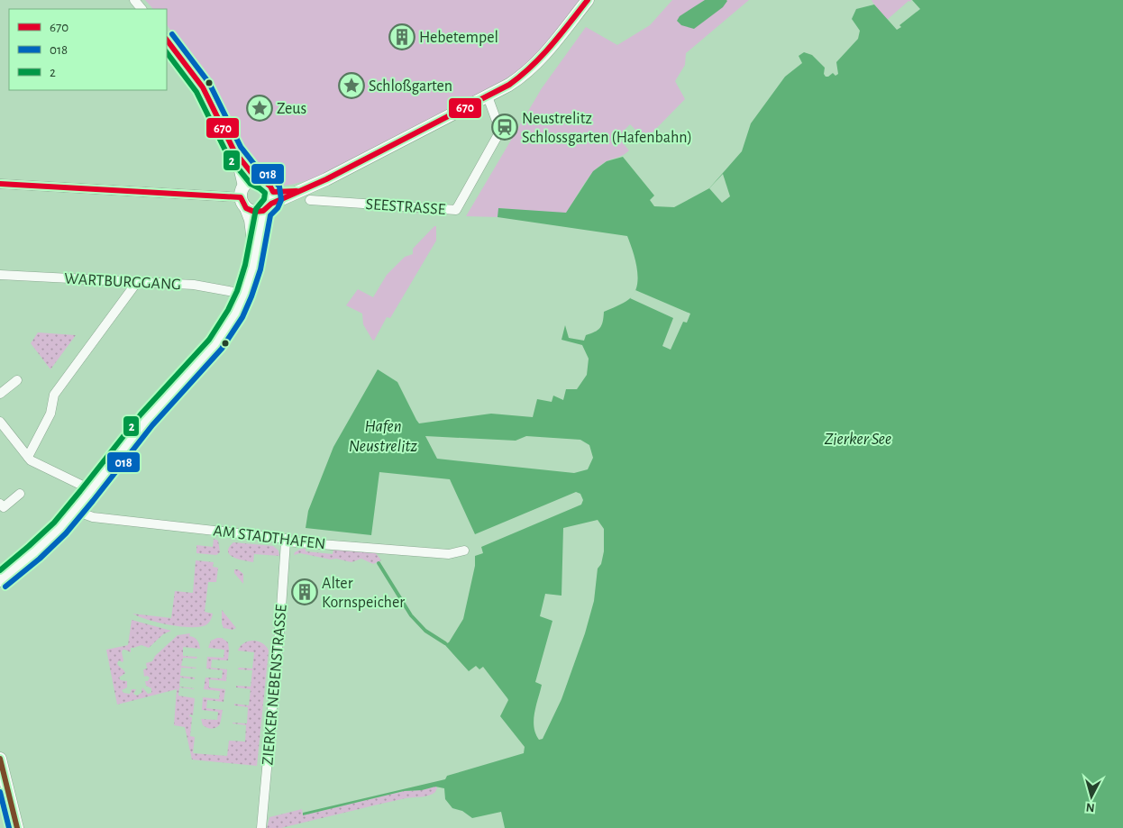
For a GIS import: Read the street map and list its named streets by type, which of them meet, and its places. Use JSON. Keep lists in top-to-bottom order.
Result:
{
  "streets": {
    "street": [
      "SEESTRASSE",
      "WARTBURGGANG",
      "AM STADTHAFEN",
      "ZIERKER NEBENSTRASSE"
    ]
  },
  "crossings": [
    ["AM STADTHAFEN", "ZIERKER NEBENSTRASSE"]
  ],
  "water": ["Hafen Neustrelitz", "Zierker See"],
  "places": {
    "building": ["Hebetempel", "Alter Kornspeicher"],
    "place": ["Schloßgarten", "Zeus"],
    "station": ["Neustrelitz Schlossgarten (Hafenbahn)"]
  },
  "lines": ["transit line 670", "transit line 018", "transit line 2"],
  "legend": ["670", "018", "2"],
  "north": "bottom"
}
